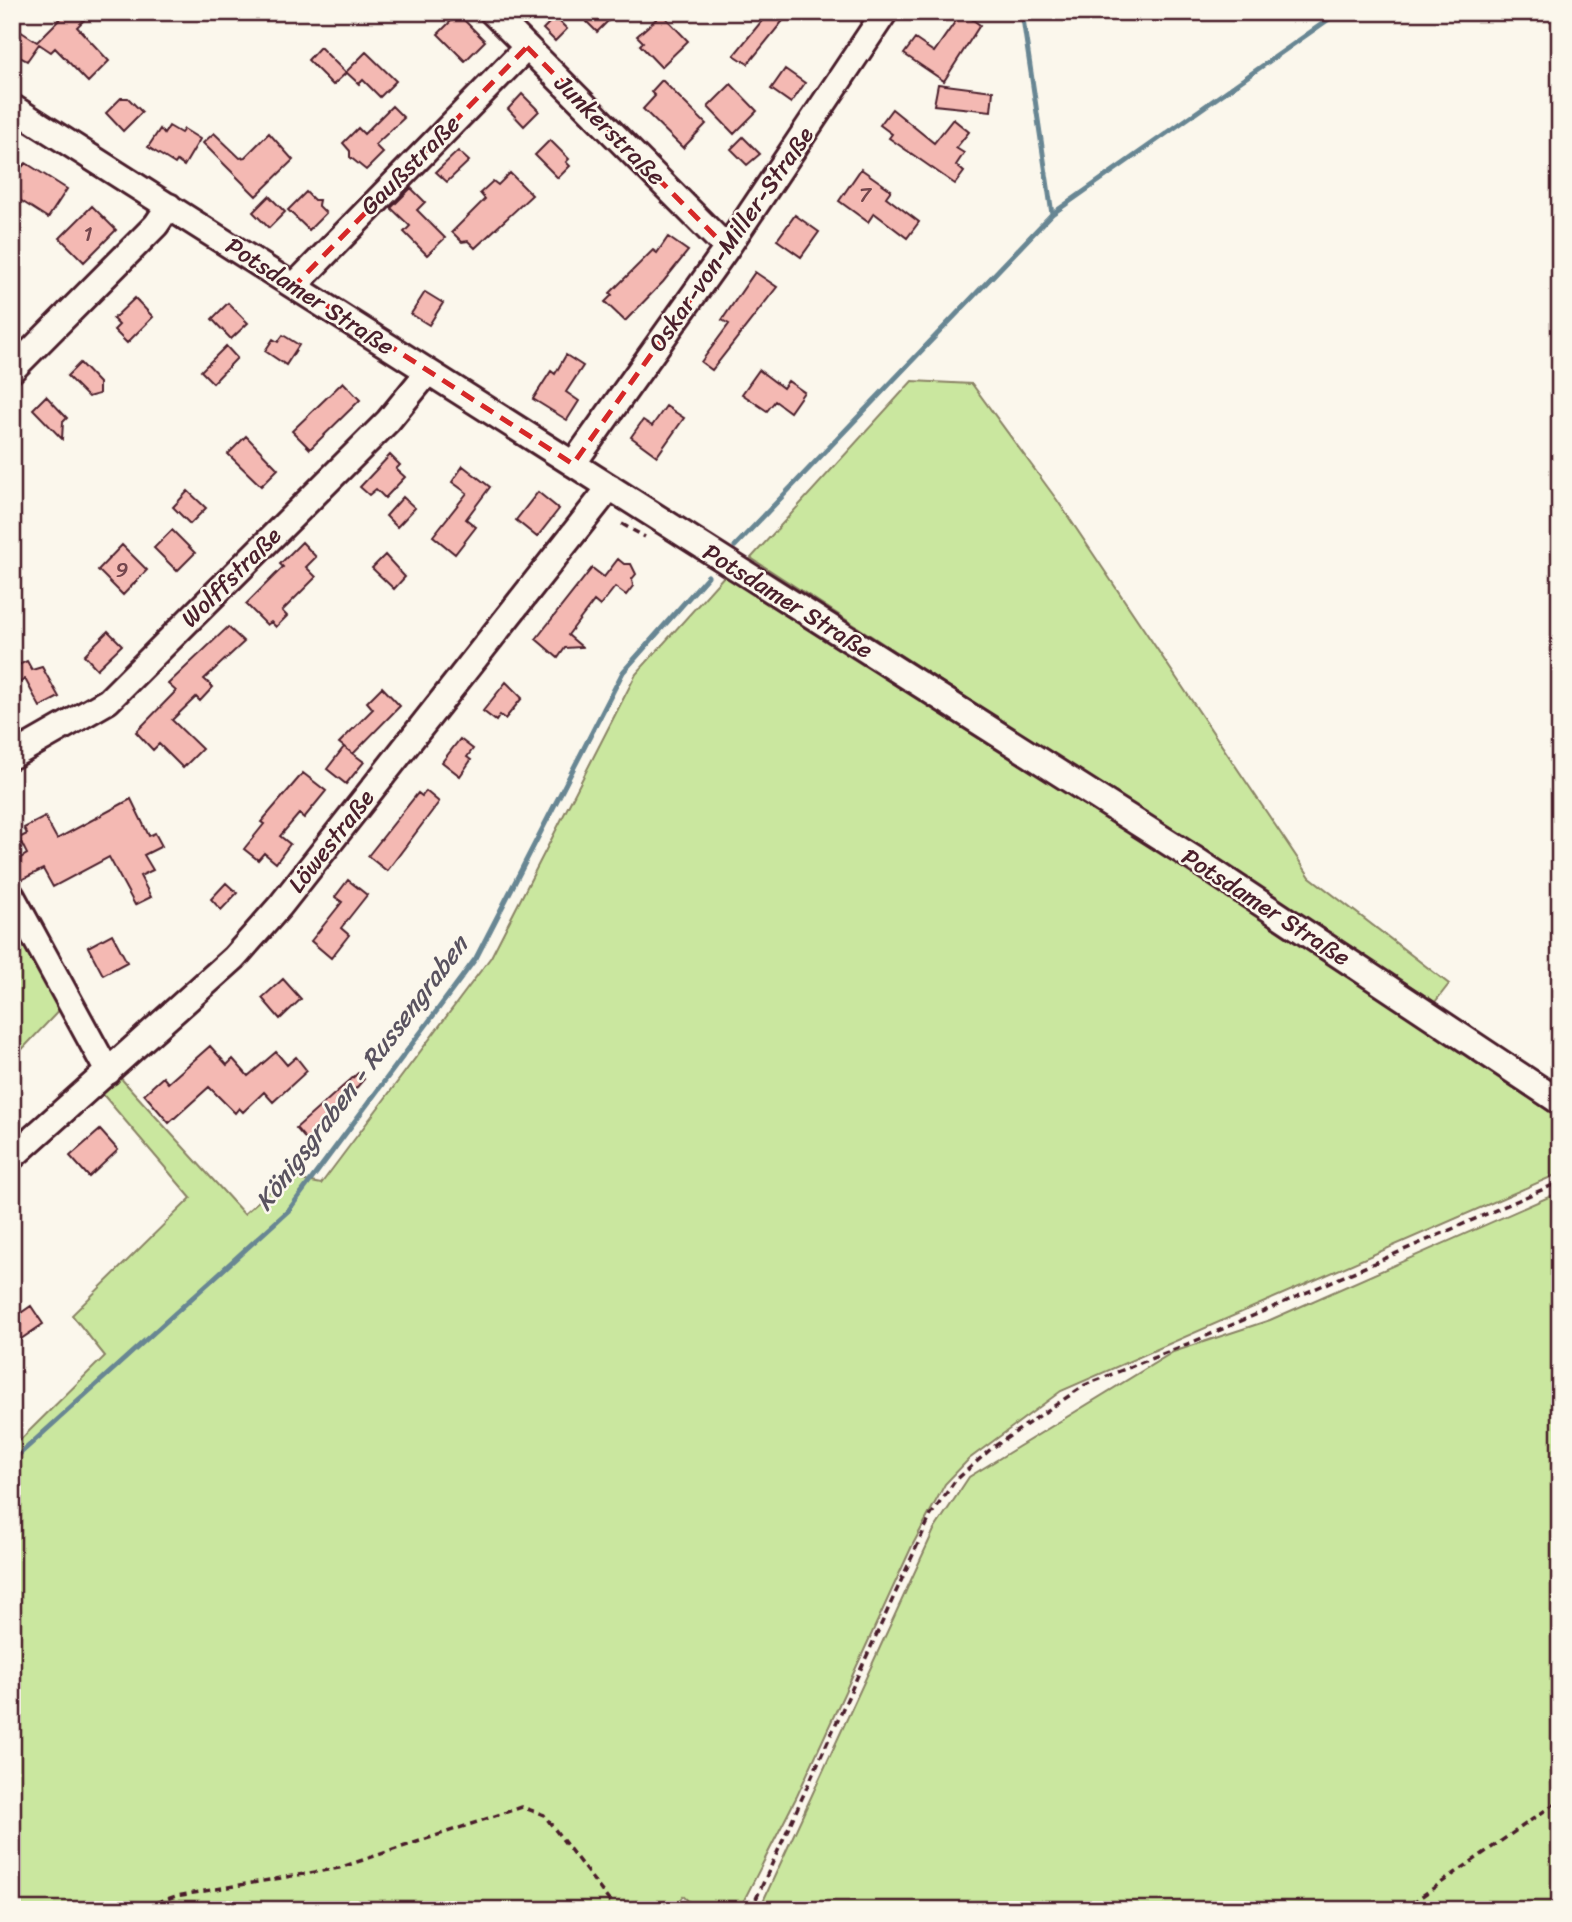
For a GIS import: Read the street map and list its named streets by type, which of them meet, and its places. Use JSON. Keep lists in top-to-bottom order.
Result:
{
  "streets": {
    "street": [
      "Junkerstraße",
      "Gaußstraße",
      "Oskar-von-Miller-Straße",
      "Potsdamer Straße",
      "Wolffstraße",
      "Löwestraße"
    ]
  },
  "crossings": [
    ["Junkerstraße", "Gaußstraße"],
    ["Junkerstraße", "Oskar-von-Miller-Straße"],
    ["Gaußstraße", "Potsdamer Straße"],
    ["Oskar-von-Miller-Straße", "Potsdamer Straße"],
    ["Potsdamer Straße", "Wolffstraße"],
    ["Potsdamer Straße", "Löwestraße"]
  ],
  "water": ["Königsgraben - Russengraben"],
  "house_numbers": ["7", "1", "9"]
}
